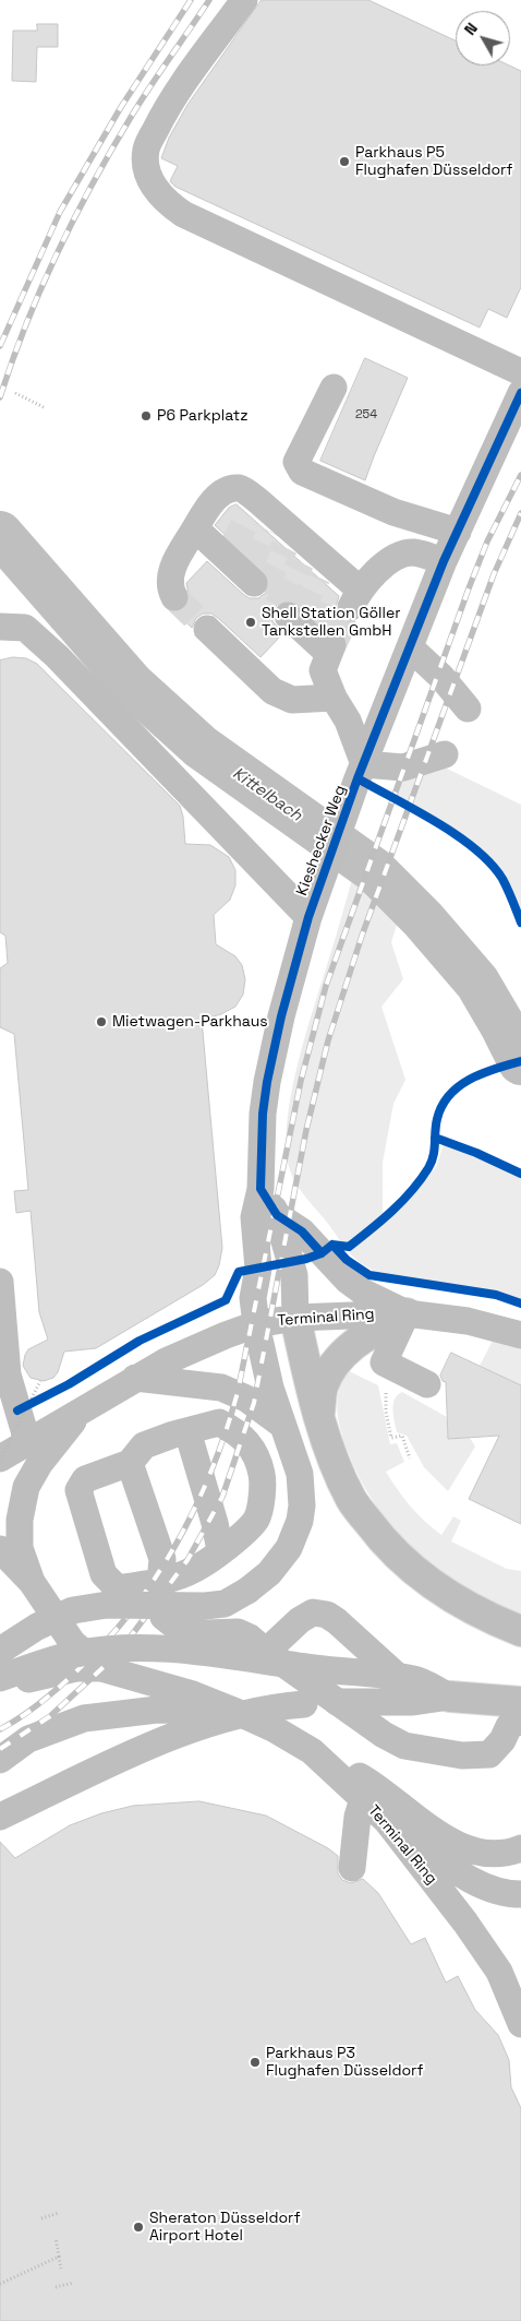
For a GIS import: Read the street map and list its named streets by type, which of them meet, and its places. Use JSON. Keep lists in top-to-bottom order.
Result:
{
  "streets": {
    "street": ["Kieshecker Weg", "Terminal Ring"]
  },
  "crossings": [
    ["Kieshecker Weg", "Terminal Ring"]
  ],
  "water": ["Kittelbach"],
  "places": [
    "Parkhaus P5 Flughafen Düsseldorf",
    "P6 Parkplatz",
    "Shell Station Göller Tankstellen GmbH",
    "Mietwagen-Parkhaus",
    "Parkhaus P3 Flughafen Düsseldorf",
    "Sheraton Düsseldorf Airport Hotel"
  ],
  "house_numbers": ["254"],
  "north": "top left"
}
